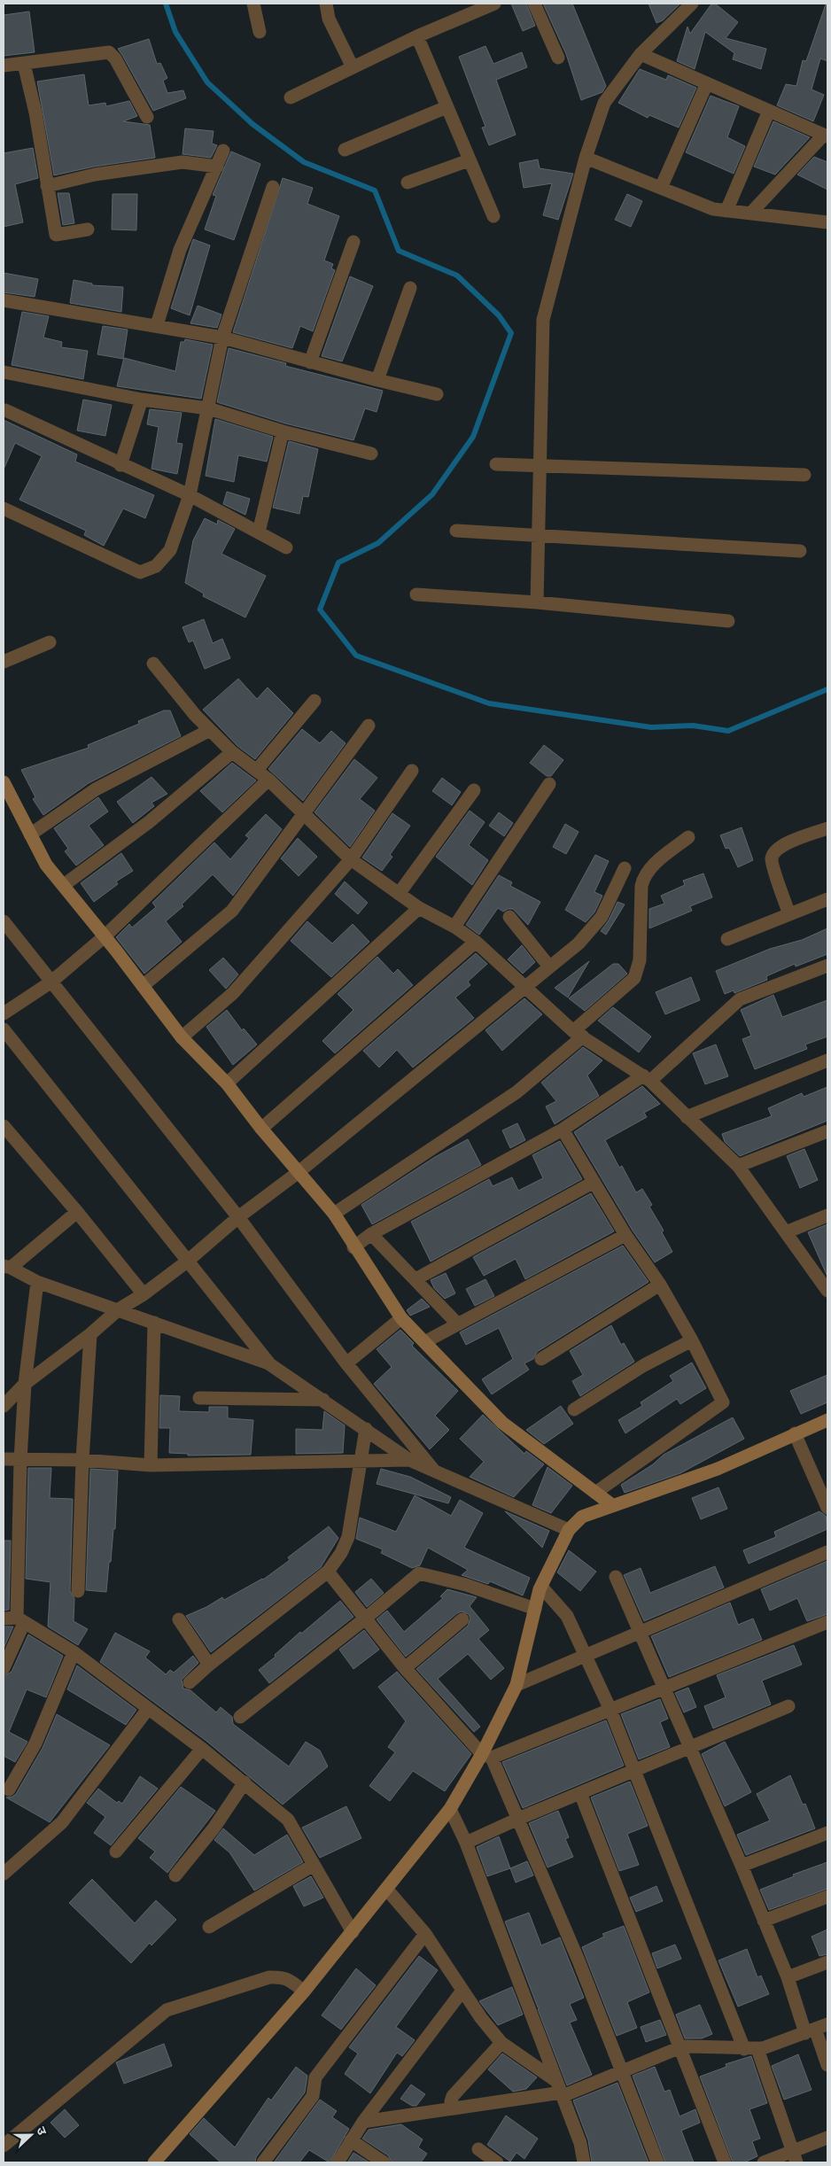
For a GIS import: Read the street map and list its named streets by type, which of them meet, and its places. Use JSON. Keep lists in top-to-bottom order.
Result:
{
  "north": "right"
}
